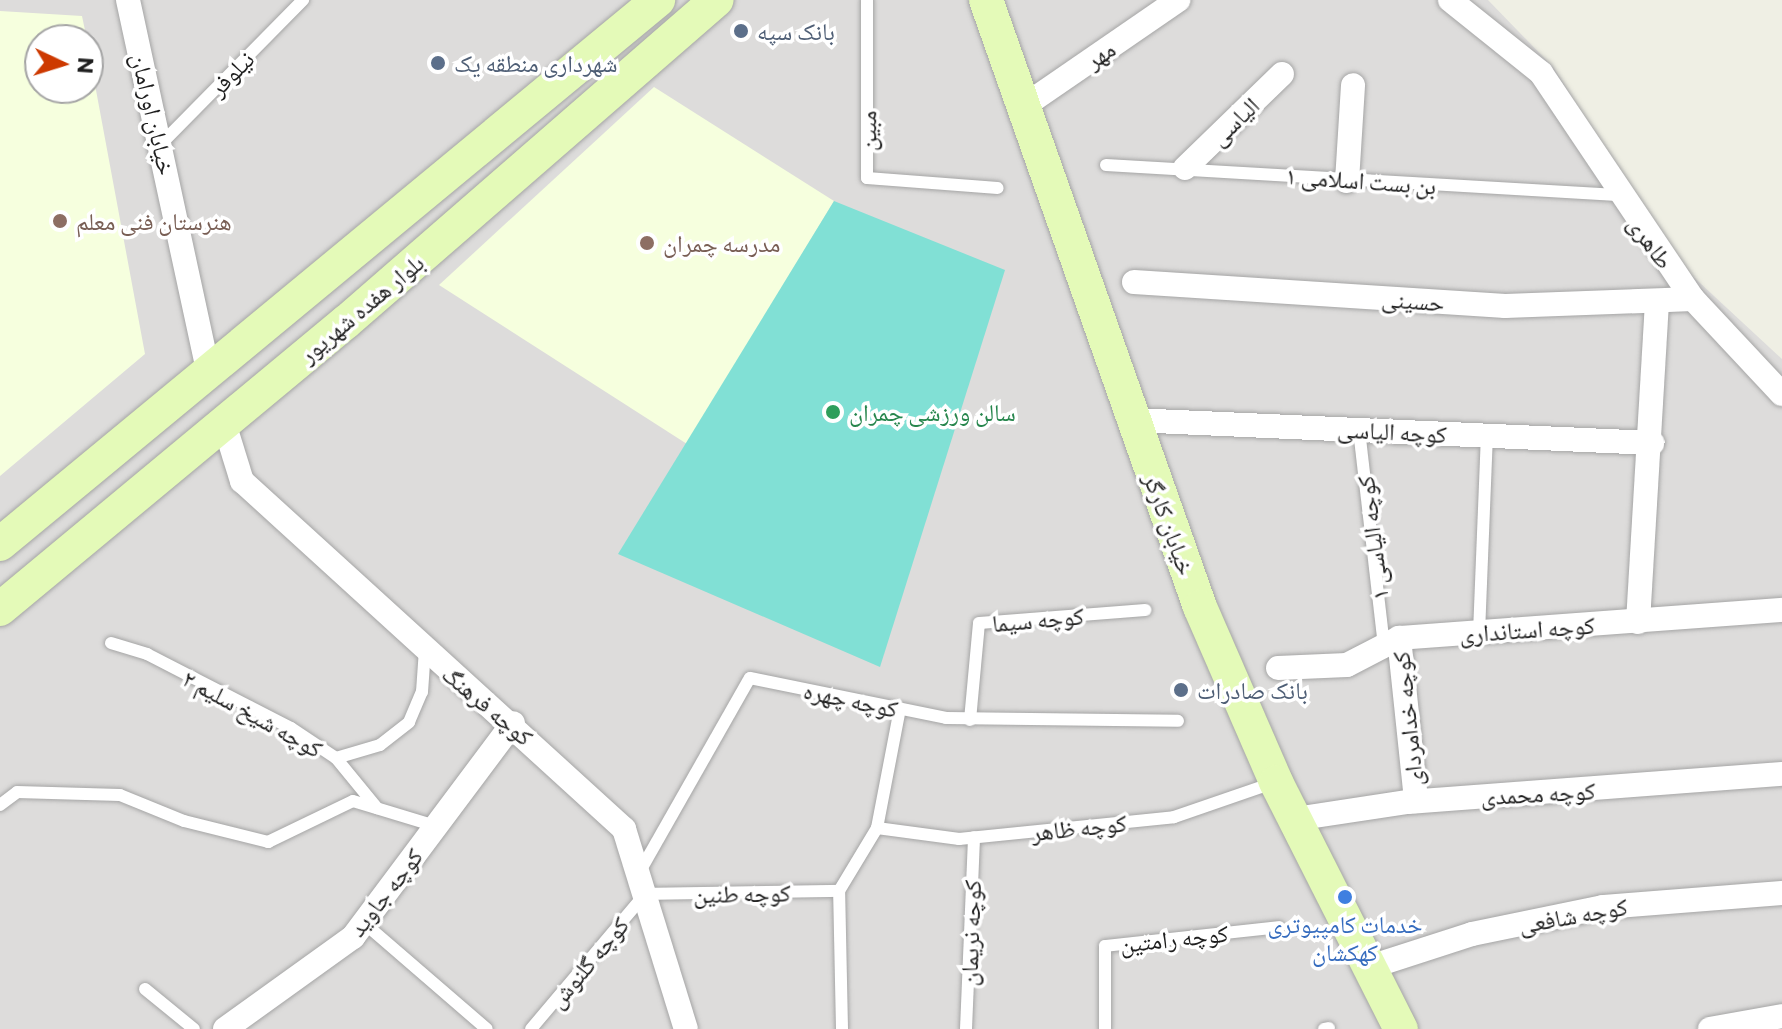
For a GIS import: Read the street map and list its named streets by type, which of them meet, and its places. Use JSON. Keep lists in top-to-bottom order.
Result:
{
  "streets": {
    "street": [
      "مهر",
      "خیابان اورامان",
      "الیاسی",
      "طاهری",
      "حسینی",
      "بلوار هفده شهریور",
      "کوچه الیاسی",
      "خیابان کارگر",
      "کوچه استانداری",
      "کوچه فرهنگ",
      "کوچه خدامردای",
      "کوچه محمدی",
      "کوچه جاوید",
      "کوچه شافعی"
    ],
    "lane": [
      "نیلوفر",
      "مبین",
      "بن بست اسلامی ۱",
      "کوچه الیاسی ۱",
      "کوچه سیما",
      "کوچه چهره",
      "کوچه شیخ سلیم ۲",
      "کوچه ظاهر",
      "کوچه طنین",
      "کوچه نریمان",
      "کوچه رامتین",
      "کوچه گلنوش"
    ]
  },
  "crossings": [
    ["مهر", "خیابان کارگر"],
    ["نیلوفر", "خیابان اورامان"],
    ["خیابان اورامان", "بلوار هفده شهریور"],
    ["الیاسی", "بن بست اسلامی ۱"],
    ["بن بست اسلامی ۱", "طاهری"],
    ["طاهری", "حسینی"],
    ["بلوار هفده شهریور", "کوچه فرهنگ"],
    ["کوچه الیاسی", "خیابان کارگر"],
    ["کوچه الیاسی", "کوچه الیاسی ۱"],
    ["خیابان کارگر", "کوچه محمدی"],
    ["خیابان کارگر", "کوچه ظاهر"],
    ["خیابان کارگر", "کوچه شافعی"],
    ["کوچه الیاسی ۱", "کوچه استانداری"],
    ["کوچه الیاسی ۱", "کوچه خدامردای"],
    ["کوچه سیما", "کوچه چهره"],
    ["کوچه استانداری", "کوچه خدامردای"],
    ["کوچه چهره", "کوچه فرهنگ"],
    ["کوچه چهره", "کوچه طنین"],
    ["کوچه چهره", "کوچه گلنوش"],
    ["کوچه فرهنگ", "کوچه جاوید"],
    ["کوچه فرهنگ", "کوچه طنین"],
    ["کوچه فرهنگ", "کوچه گلنوش"],
    ["کوچه خدامردای", "کوچه محمدی"],
    ["کوچه ظاهر", "کوچه نریمان"],
    ["کوچه طنین", "کوچه گلنوش"]
  ],
  "places": [
    "بانک سپه",
    "شهرداری منطقه یک",
    "هنرستان فنی معلم",
    "مدرسه چمران",
    "سالن ورزشی چمران",
    "بانک صادرات",
    "خدمات کامپیوتری کهکشان"
  ],
  "north": "right"
}
